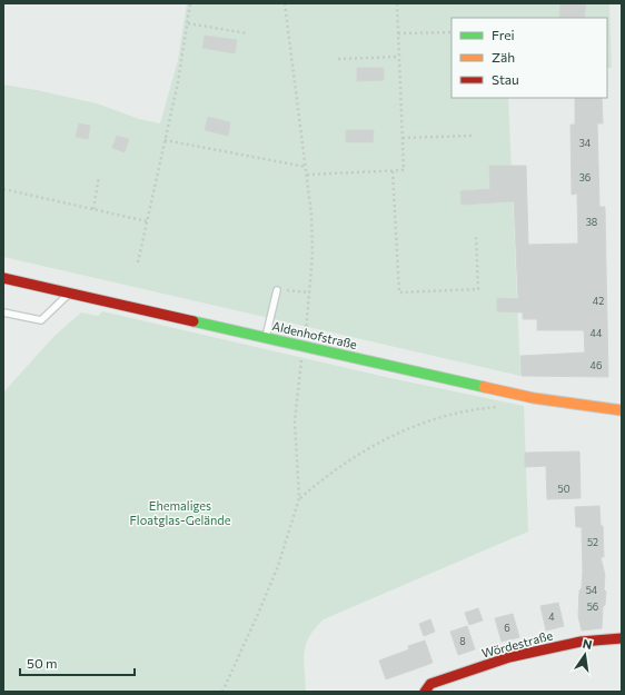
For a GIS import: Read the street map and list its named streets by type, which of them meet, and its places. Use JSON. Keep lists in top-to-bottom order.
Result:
{
  "streets": {
    "street": ["Aldenhofstraße", "Wördestraße"]
  },
  "parks": ["Ehemaliges Floatglas-Gelände"],
  "house_numbers": [
    "34",
    "36",
    "38",
    "42",
    "44",
    "46",
    "50",
    "52",
    "54",
    "56",
    "4",
    "6",
    "8"
  ],
  "legend": ["Frei", "Zäh", "Stau"],
  "scale_bar": "50 m",
  "north": "top"
}
